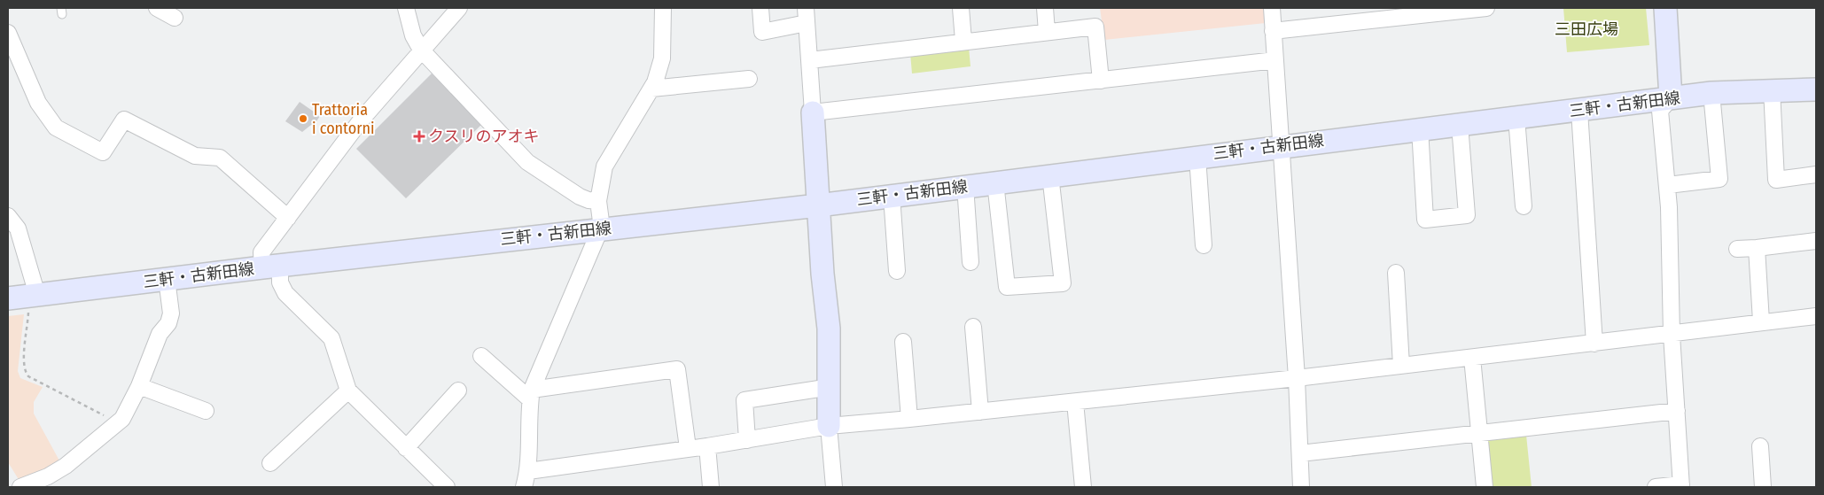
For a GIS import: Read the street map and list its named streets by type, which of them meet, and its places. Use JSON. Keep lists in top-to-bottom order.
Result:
{
  "streets": {
    "street": ["三軒・古新田線"]
  },
  "parks": ["三田広場"],
  "places": {
    "other": ["Trattoria i contorni"],
    "health": ["クスリのアオキ"]
  }
}
